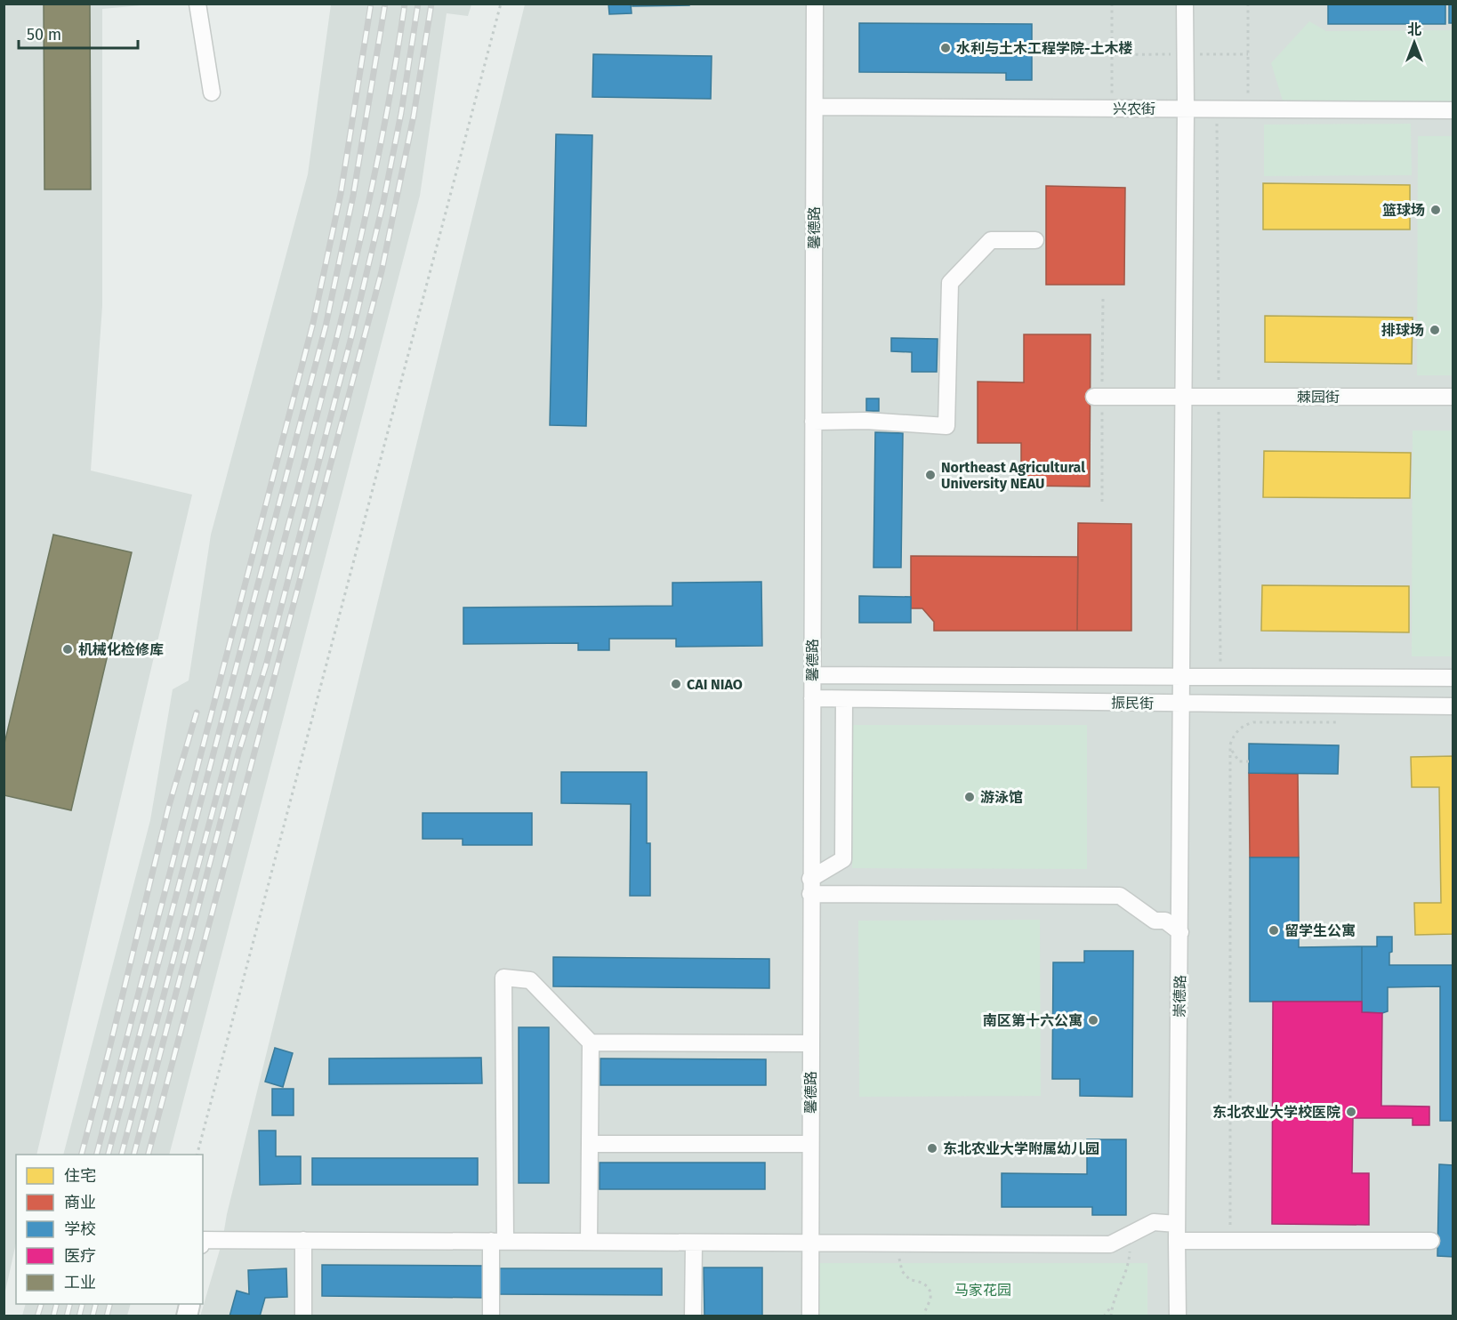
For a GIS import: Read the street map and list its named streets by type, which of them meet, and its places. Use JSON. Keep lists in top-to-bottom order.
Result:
{
  "streets": {
    "street": [
      "兴农街",
      "馨德路",
      "棘园街",
      "振民街",
      "崇德路"
    ]
  },
  "crossings": [
    ["兴农街", "馨德路"],
    ["兴农街", "崇德路"],
    ["馨德路", "振民街"],
    ["棘园街", "崇德路"],
    ["振民街", "崇德路"]
  ],
  "parks": ["马家花园"],
  "places": [
    "水利与土木工程学院-土木楼",
    "篮球场",
    "排球场",
    "Northeast Agricultural University NEAU",
    "机械化检修库",
    "CAI NIAO",
    "游泳馆",
    "留学生公寓",
    "南区第十六公寓",
    "东北农业大学校医院",
    "东北农业大学附属幼儿园"
  ],
  "legend": [
    "住宅",
    "商业",
    "学校",
    "医疗",
    "工业"
  ],
  "scale_bar": "50 m",
  "north": "top"
}
